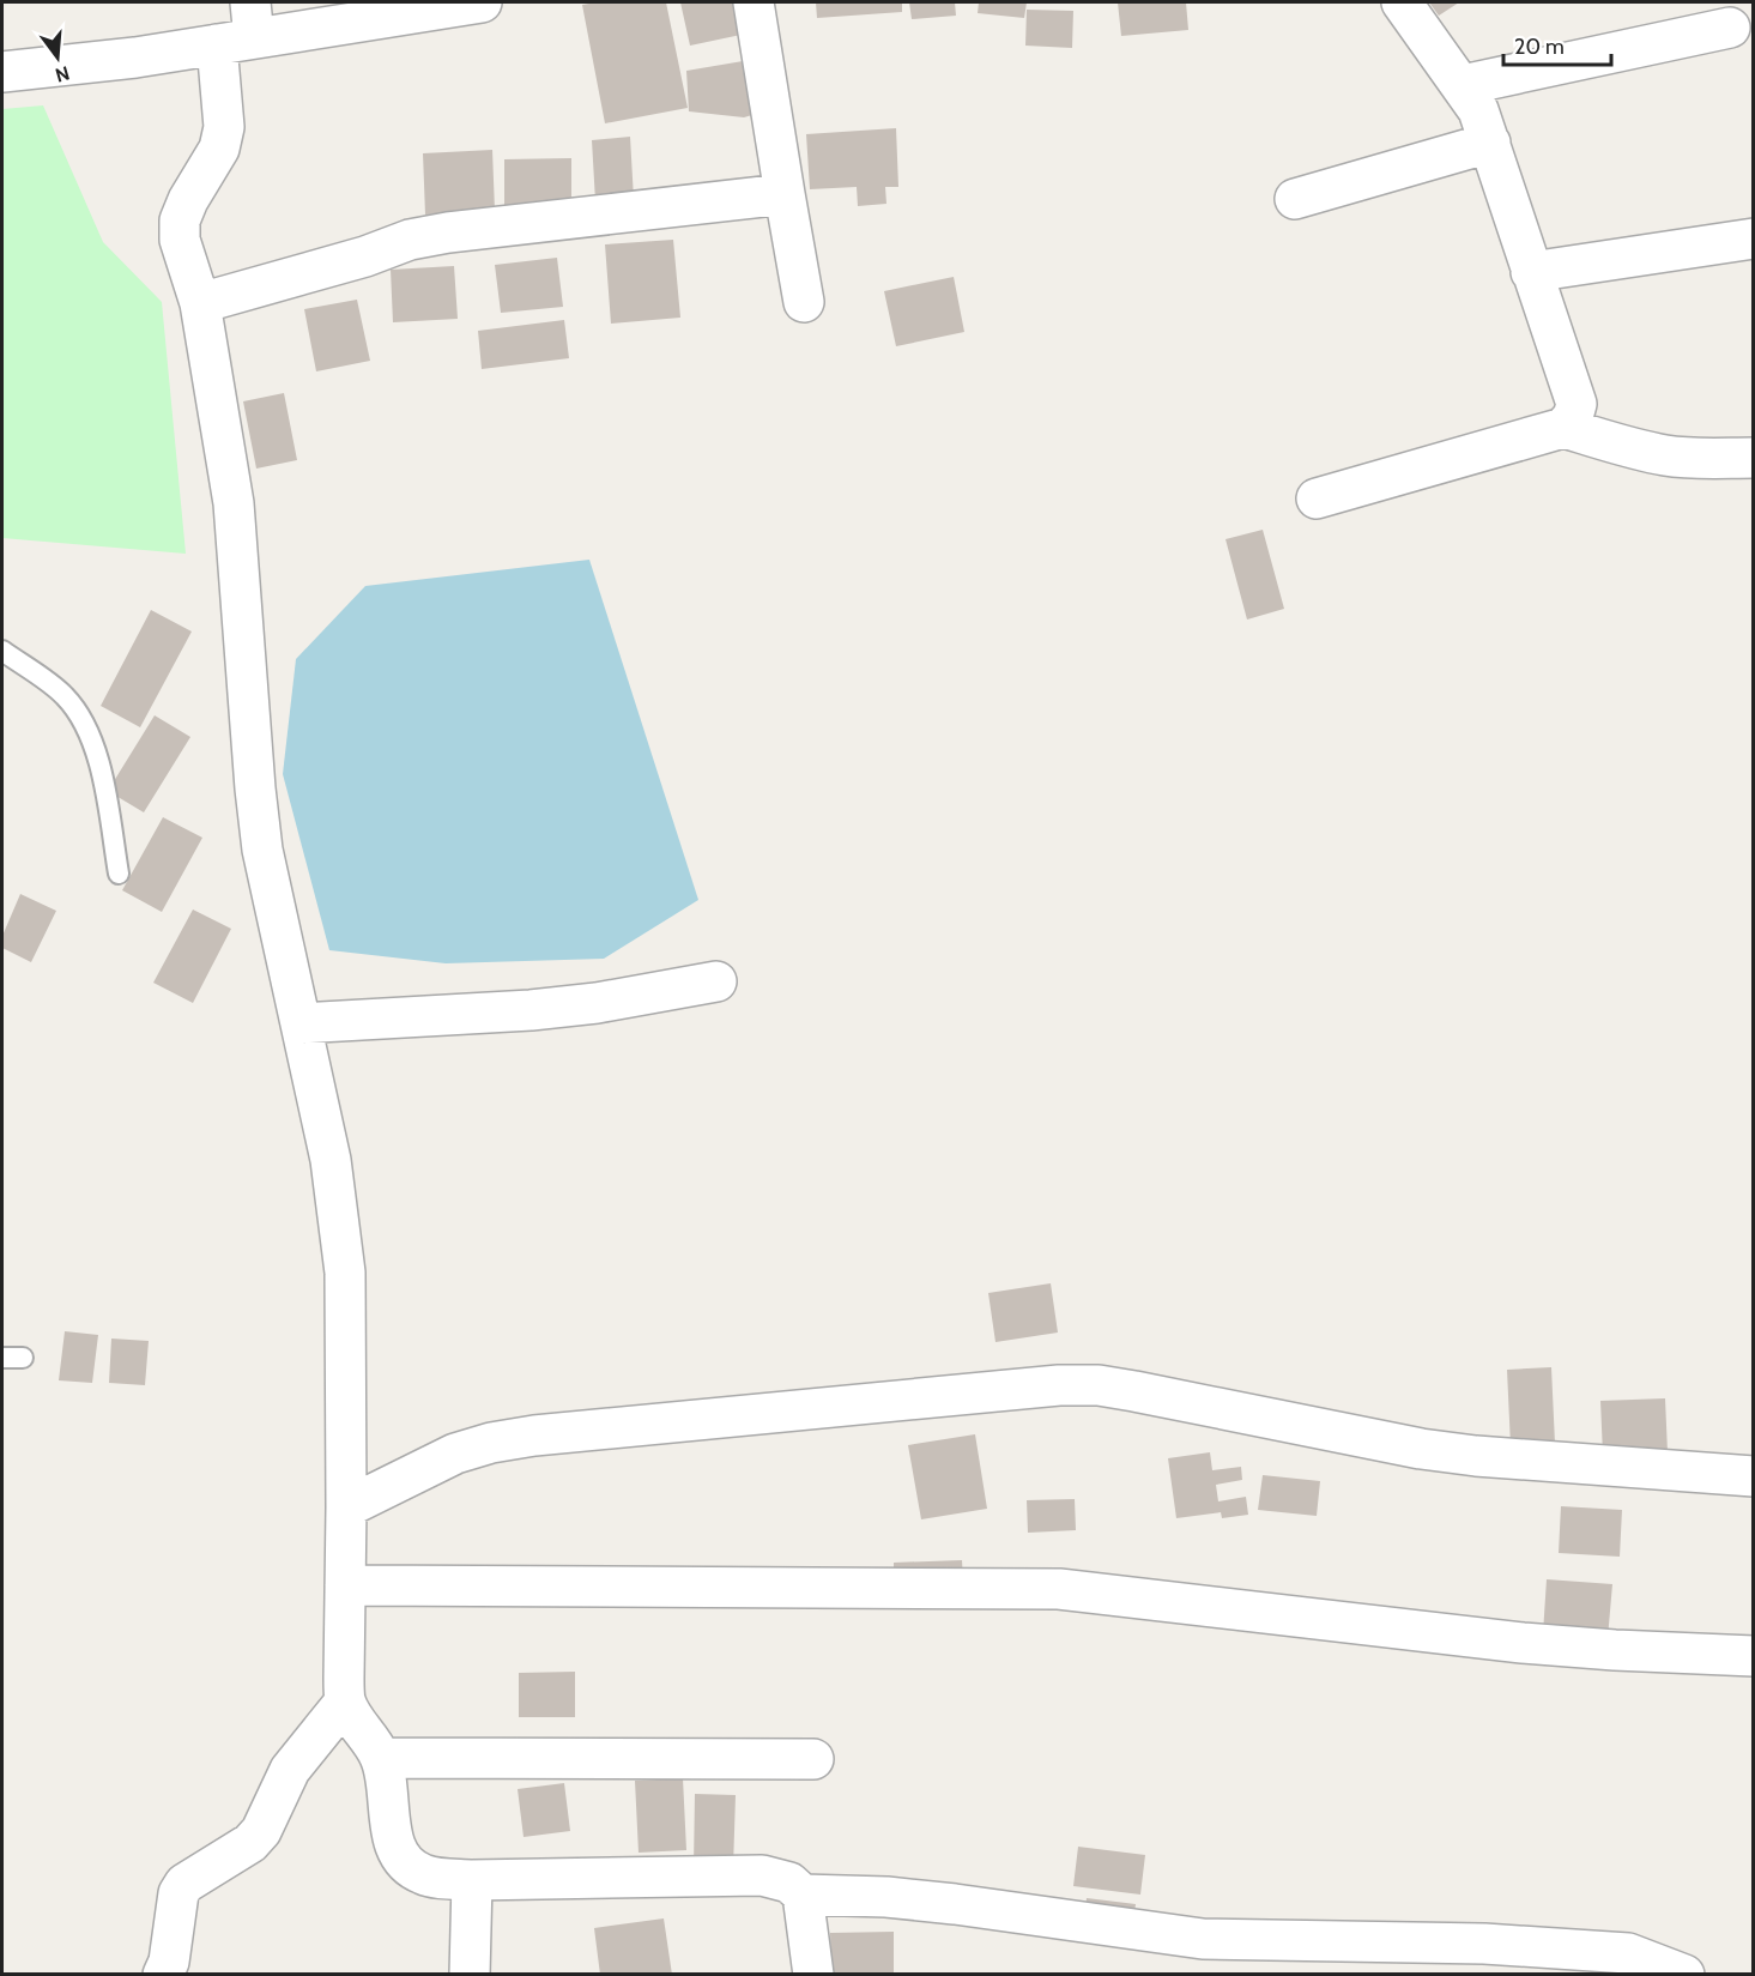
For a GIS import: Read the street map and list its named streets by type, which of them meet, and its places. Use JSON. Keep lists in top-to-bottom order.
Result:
{
  "scale_bar": "20 m",
  "north": "bottom"
}
